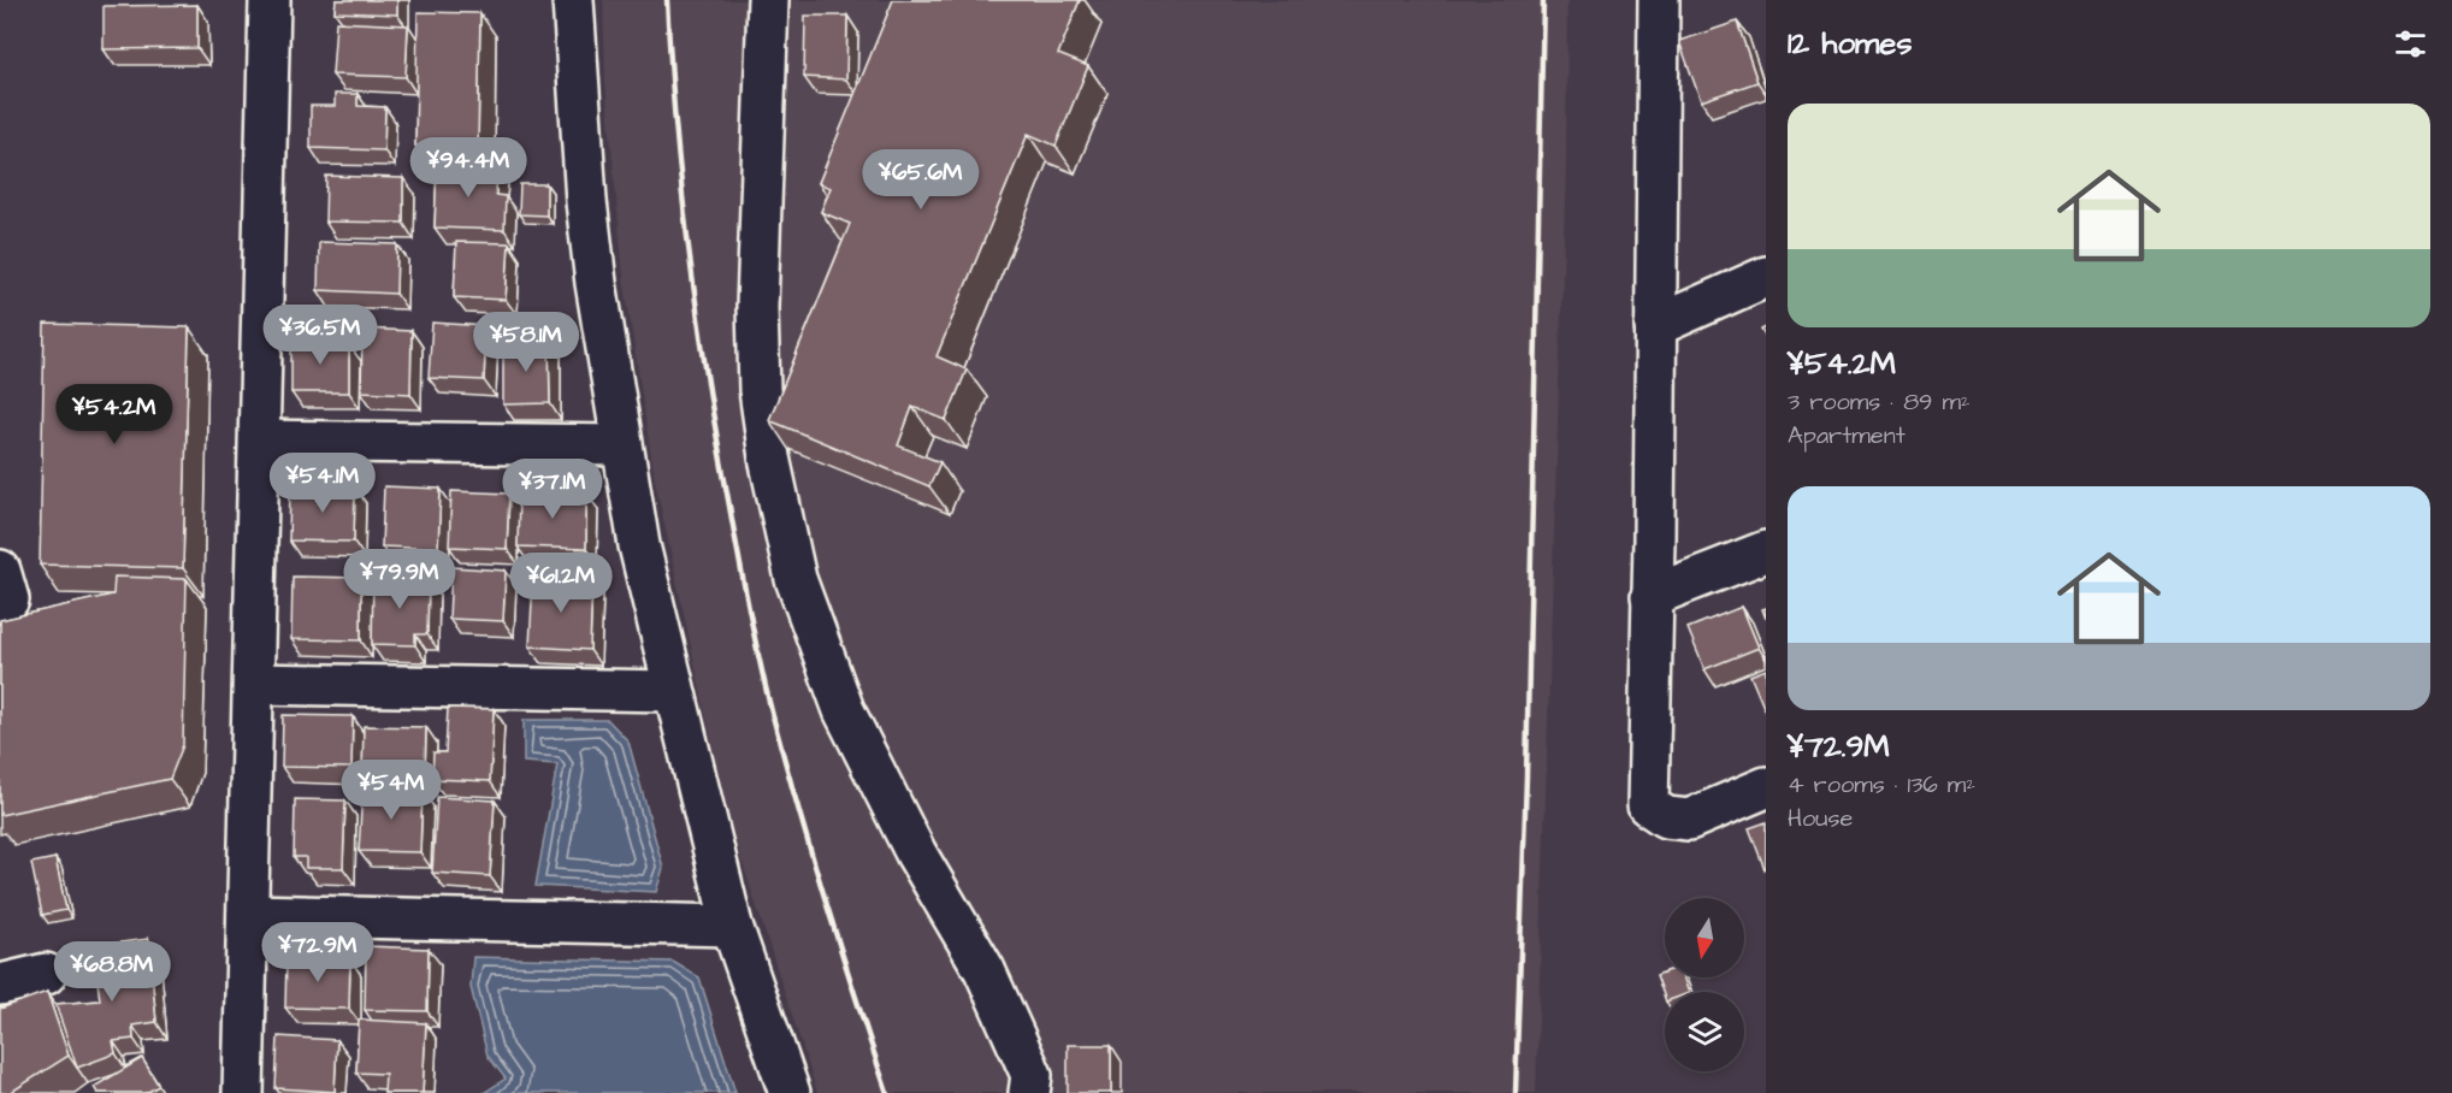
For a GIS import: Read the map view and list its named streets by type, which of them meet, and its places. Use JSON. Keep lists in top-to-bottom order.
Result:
{
  "north": "bottom",
  "page": {
    "heading": "12 homes",
    "list": [
      {
        "name": "¥54.2M",
        "note": "3 rooms · 89 m² · Apartment"
      },
      {
        "name": "¥72.9M",
        "note": "4 rooms · 136 m² · House"
      }
    ],
    "price": [
      "¥94.4M",
      "¥65.6M",
      "¥36.5M",
      "¥58.1M",
      "¥54.2M",
      "¥54.1M",
      "¥37.1M",
      "¥79.9M",
      "¥61.2M",
      "¥54M",
      "¥72.9M",
      "¥68.8M"
    ]
  }
}
